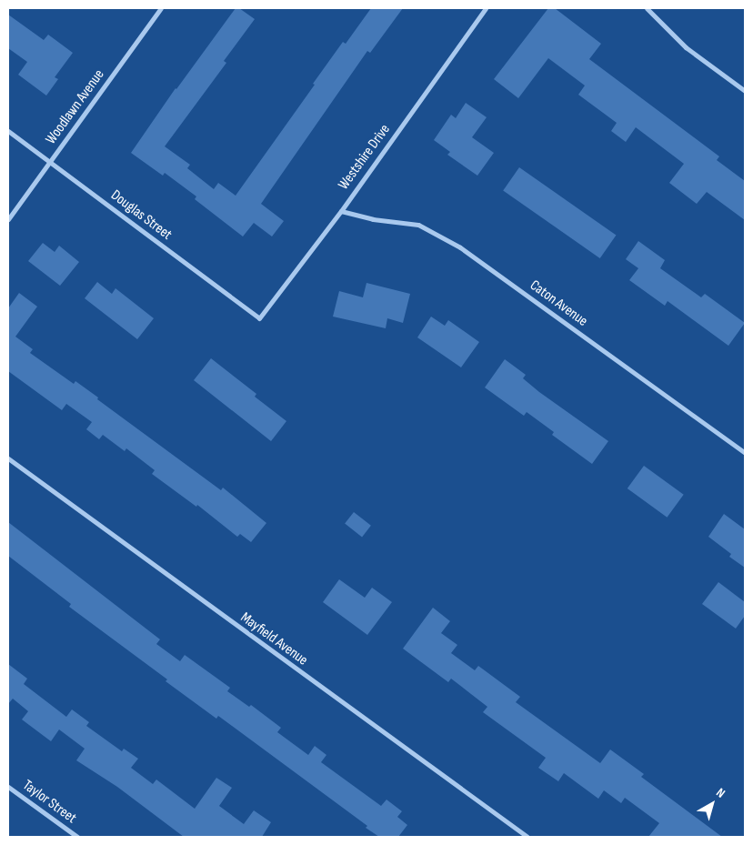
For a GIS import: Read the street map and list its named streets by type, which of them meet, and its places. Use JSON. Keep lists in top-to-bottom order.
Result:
{
  "streets": {
    "street": [
      "Woodlawn Avenue",
      "Westshire Drive",
      "Douglas Street",
      "Caton Avenue",
      "Mayfield Avenue",
      "Taylor Street"
    ]
  },
  "crossings": [
    ["Woodlawn Avenue", "Douglas Street"],
    ["Westshire Drive", "Douglas Street"],
    ["Westshire Drive", "Caton Avenue"]
  ],
  "north": "top right"
}
